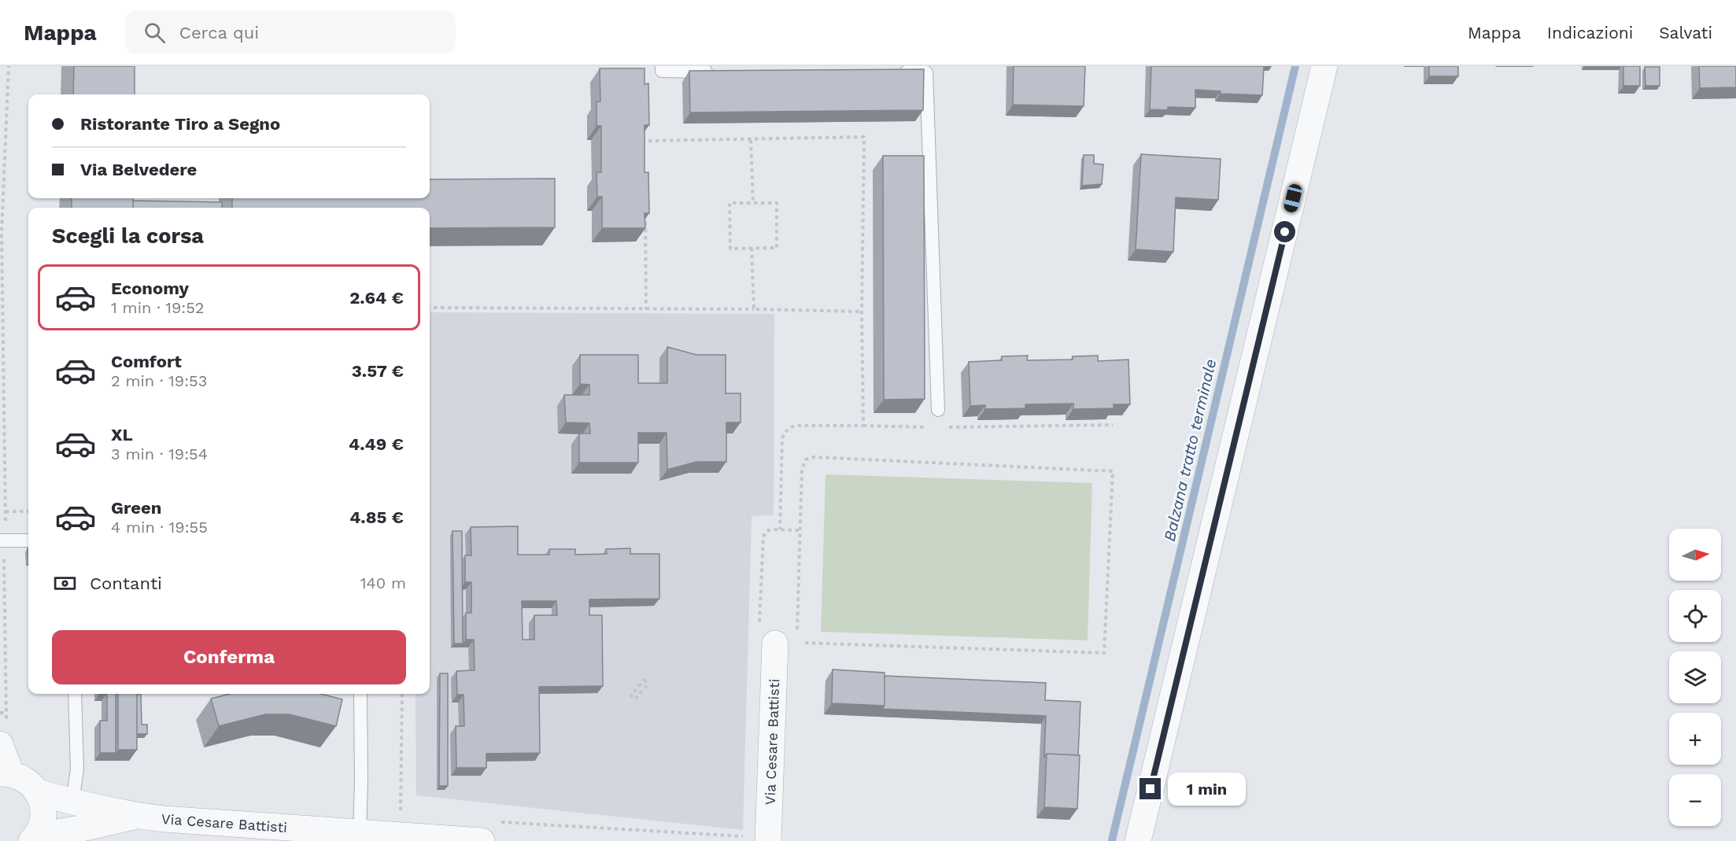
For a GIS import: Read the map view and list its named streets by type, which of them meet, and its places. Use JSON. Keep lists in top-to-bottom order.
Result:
{
  "streets": {
    "street": ["Via Cesare Battisti"]
  },
  "water": ["Balzana tratto terminale"],
  "north": "right",
  "page": {
    "header": "Mappa",
    "search": "Cerca qui",
    "nav": ["Mappa", "Indicazioni", "Salvati"],
    "banner": ["Ristorante Tiro a Segno", "Via Belvedere"],
    "heading": "Scegli la corsa",
    "list": [
      {
        "name": "Economy",
        "note": "1 min · 19:52",
        "value": "2.64 €"
      },
      {
        "name": "Comfort",
        "note": "2 min · 19:53",
        "value": "3.57 €"
      },
      {
        "name": "XL",
        "note": "3 min · 19:54",
        "value": "4.49 €"
      },
      {
        "name": "Green",
        "note": "4 min · 19:55",
        "value": "4.85 €"
      }
    ],
    "map_buttons": ["+", "−"],
    "pay": ["Contanti", "140 m"],
    "buttons": "Conferma",
    "bubble": "1 min"
  }
}
